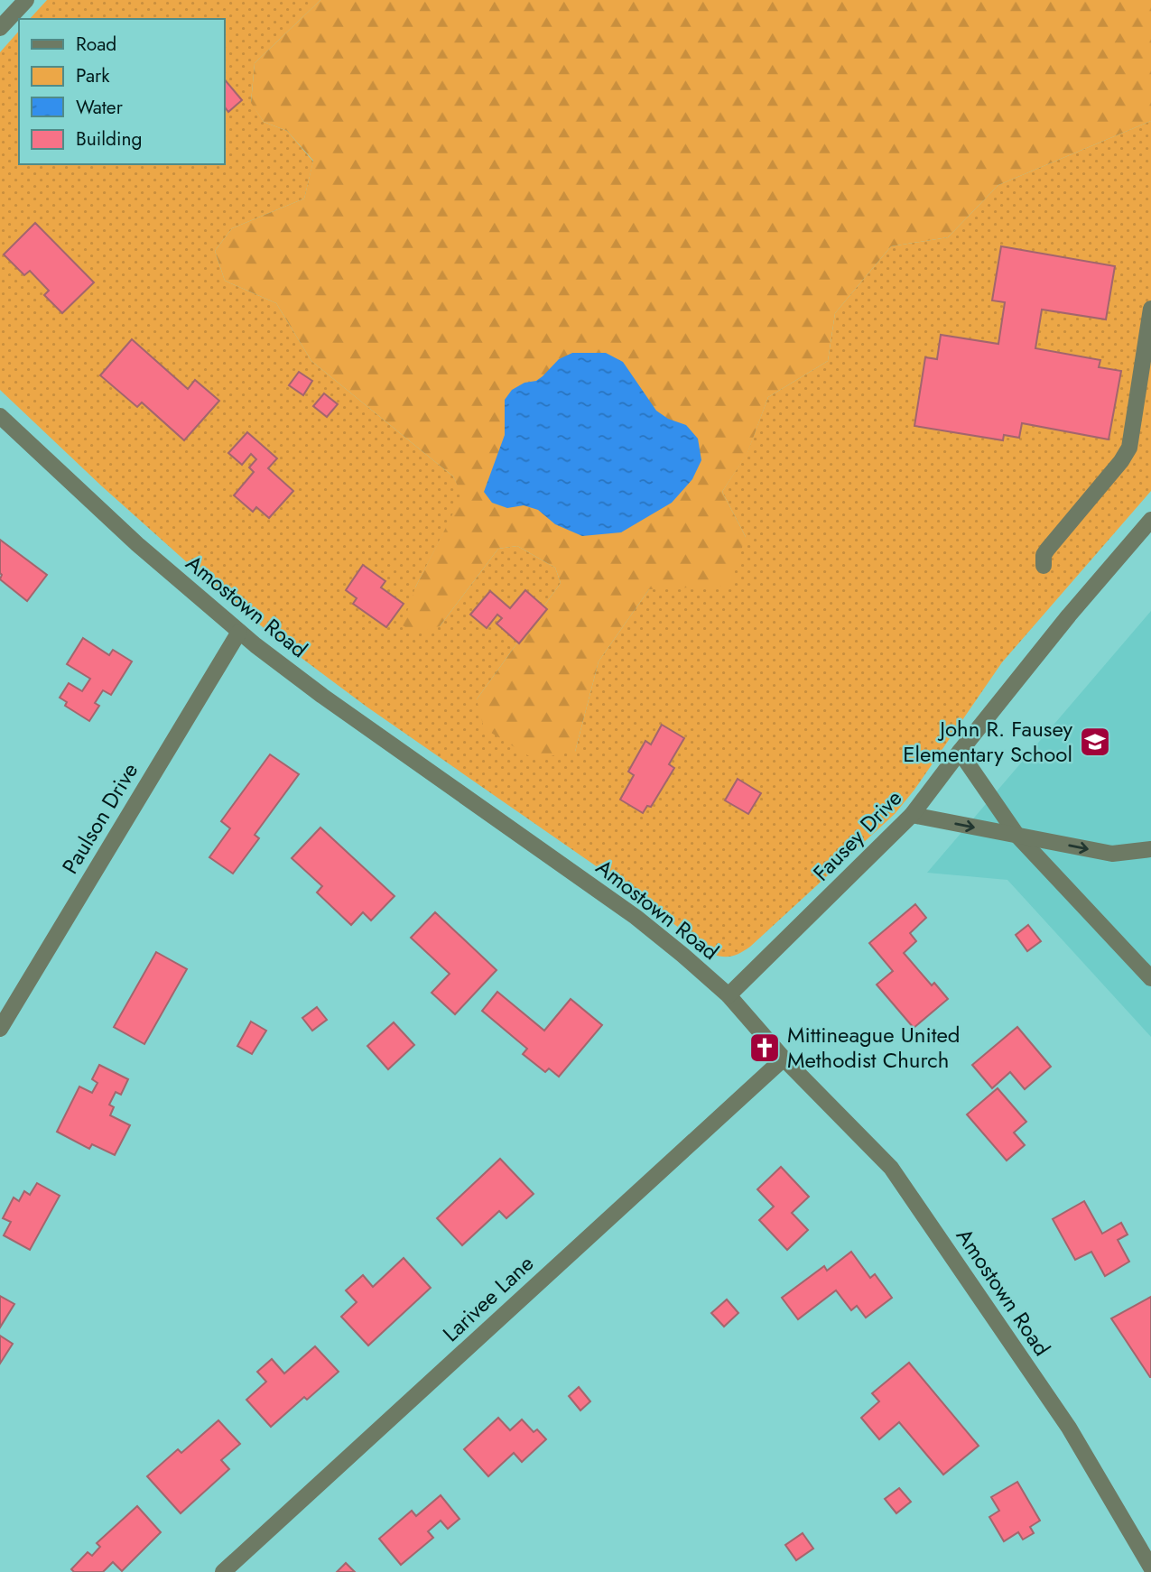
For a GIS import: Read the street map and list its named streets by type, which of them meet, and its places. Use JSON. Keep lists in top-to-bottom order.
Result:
{
  "streets": {
    "street": [
      "Amostown Road",
      "Paulson Drive",
      "Fausey Drive",
      "Larivee Lane"
    ]
  },
  "crossings": [
    ["Amostown Road", "Paulson Drive"],
    ["Amostown Road", "Fausey Drive"],
    ["Amostown Road", "Larivee Lane"]
  ],
  "places": {
    "school or university": ["John R. Fausey Elementary School"],
    "church": ["Mittineague United Methodist Church"]
  },
  "legend": [
    "Road",
    "Park",
    "Water",
    "Building"
  ]
}
